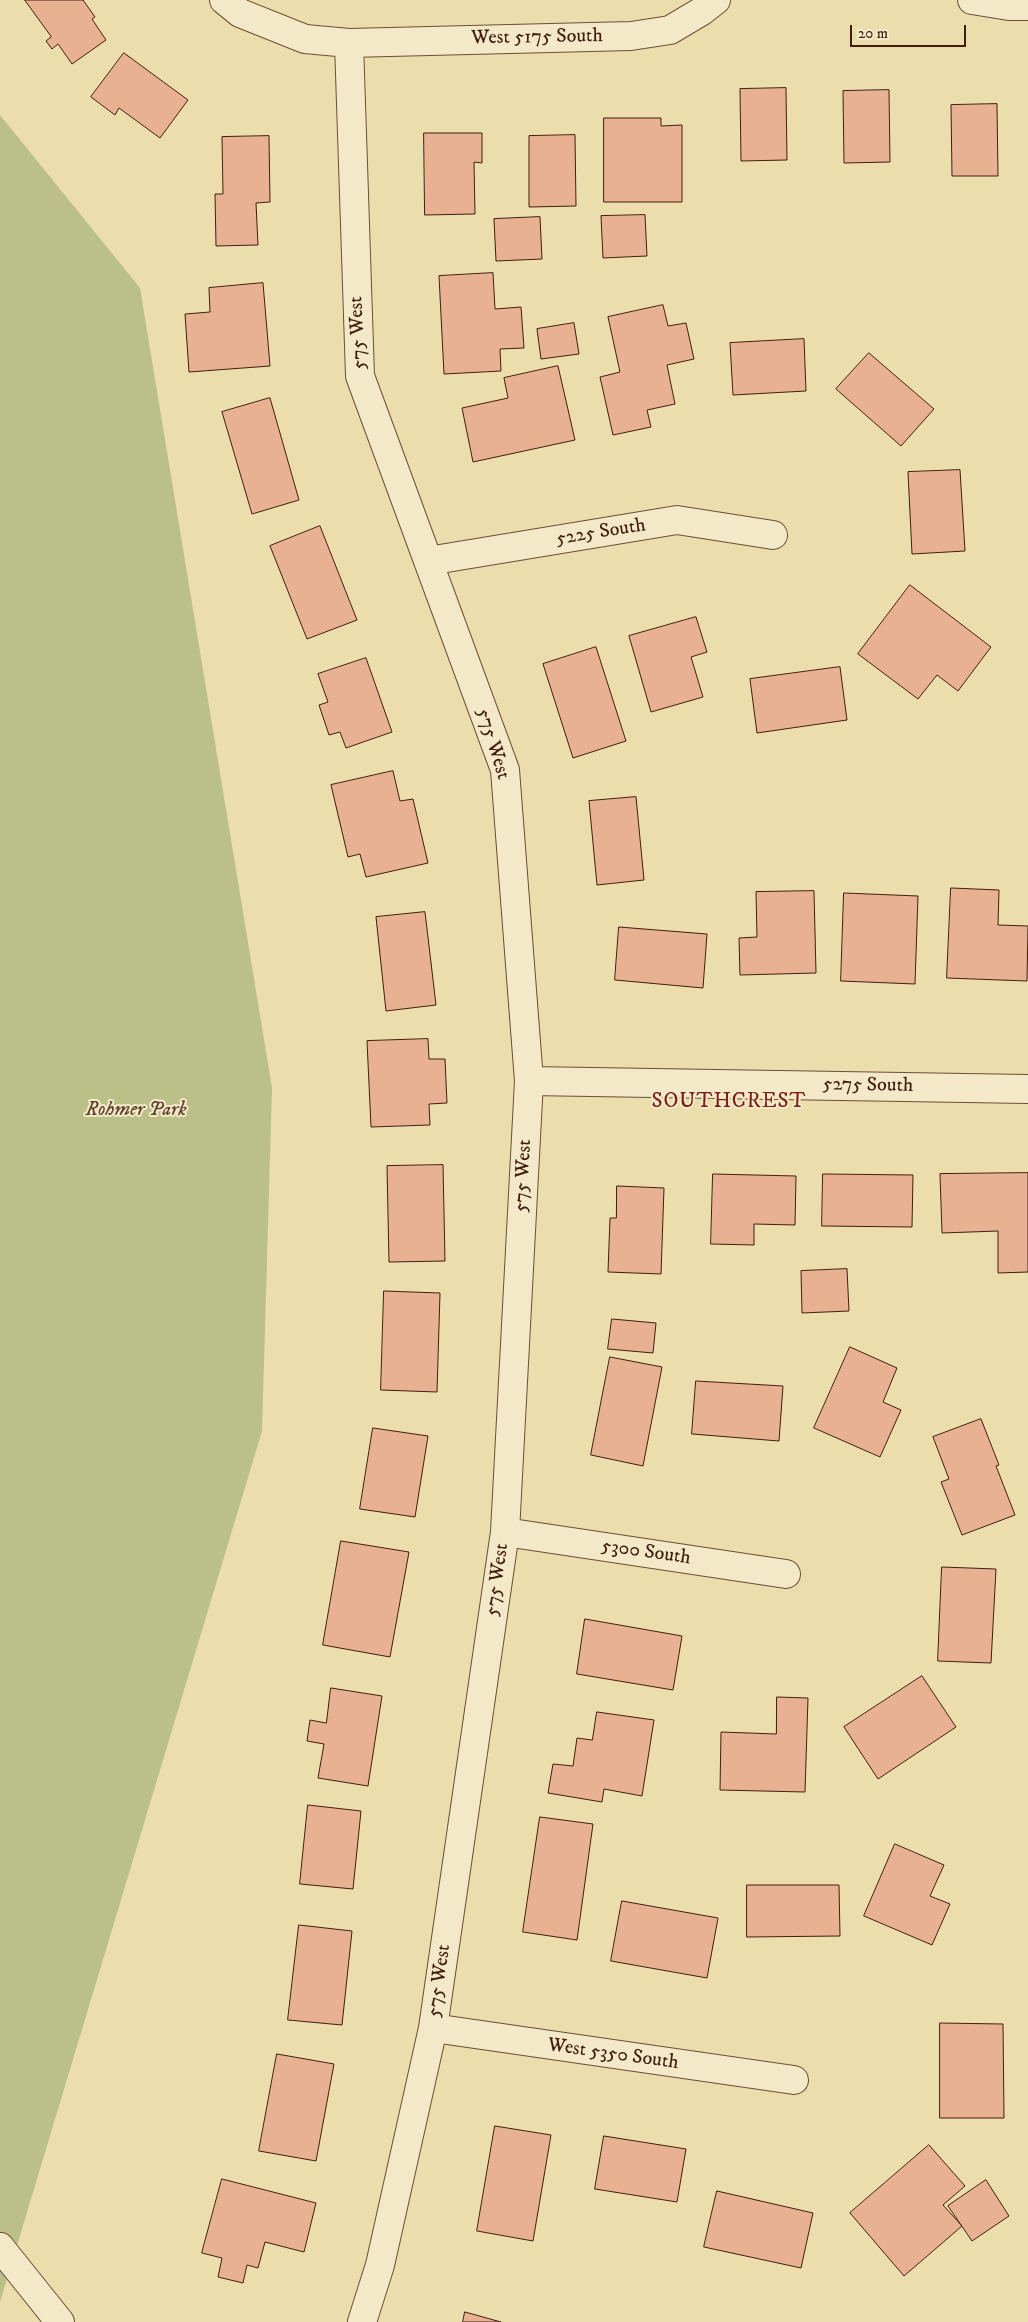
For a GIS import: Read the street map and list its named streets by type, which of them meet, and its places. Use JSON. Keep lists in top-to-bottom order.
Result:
{
  "streets": {
    "street": [
      "West 5175 South",
      "575 West",
      "5225 South",
      "5275 South",
      "5300 South",
      "West 5350 South"
    ]
  },
  "crossings": [
    ["West 5175 South", "575 West"],
    ["575 West", "5225 South"],
    ["575 West", "5275 South"],
    ["575 West", "5300 South"],
    ["575 West", "West 5350 South"]
  ],
  "districts": ["SOUTHCREST"],
  "parks": ["Rohmer Park"],
  "scale_bar": "20 m"
}
